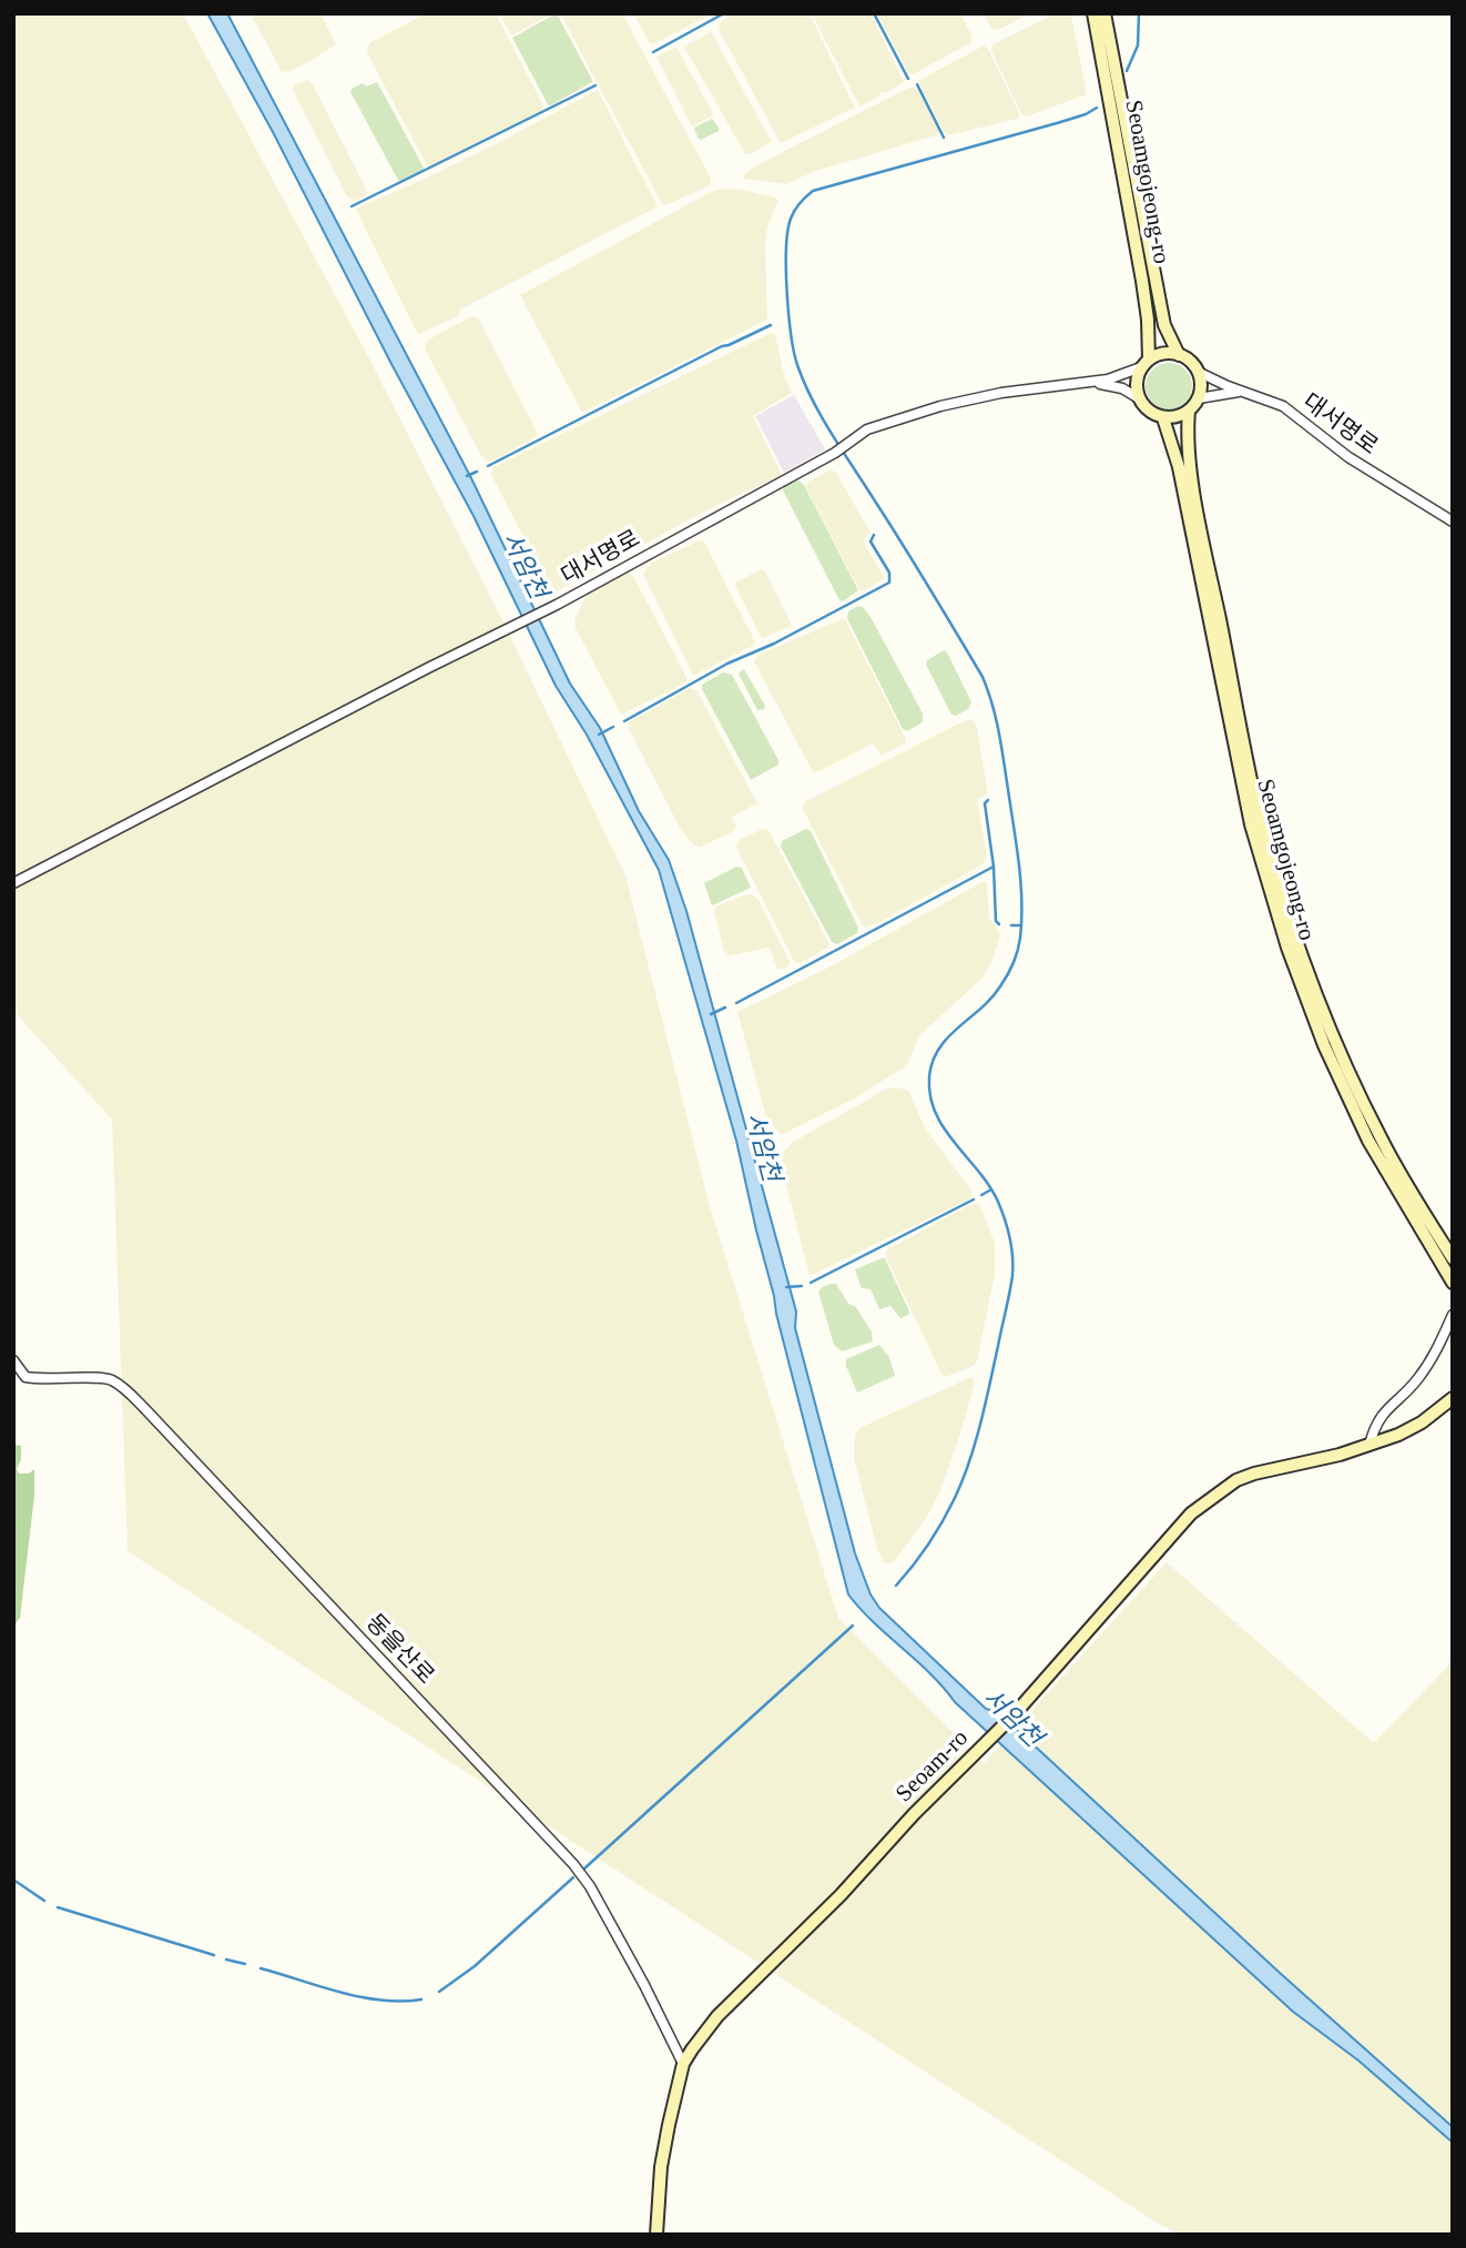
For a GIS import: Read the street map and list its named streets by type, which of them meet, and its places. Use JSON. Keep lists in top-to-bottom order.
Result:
{
  "streets": {
    "main road": ["Seoamgojeong-ro", "Seoam-ro"],
    "street": ["대서명로", "동을산로"]
  },
  "crossings": [
    ["Seoamgojeong-ro", "대서명로"],
    ["동을산로", "Seoam-ro"]
  ],
  "water": ["서암천"]
}
